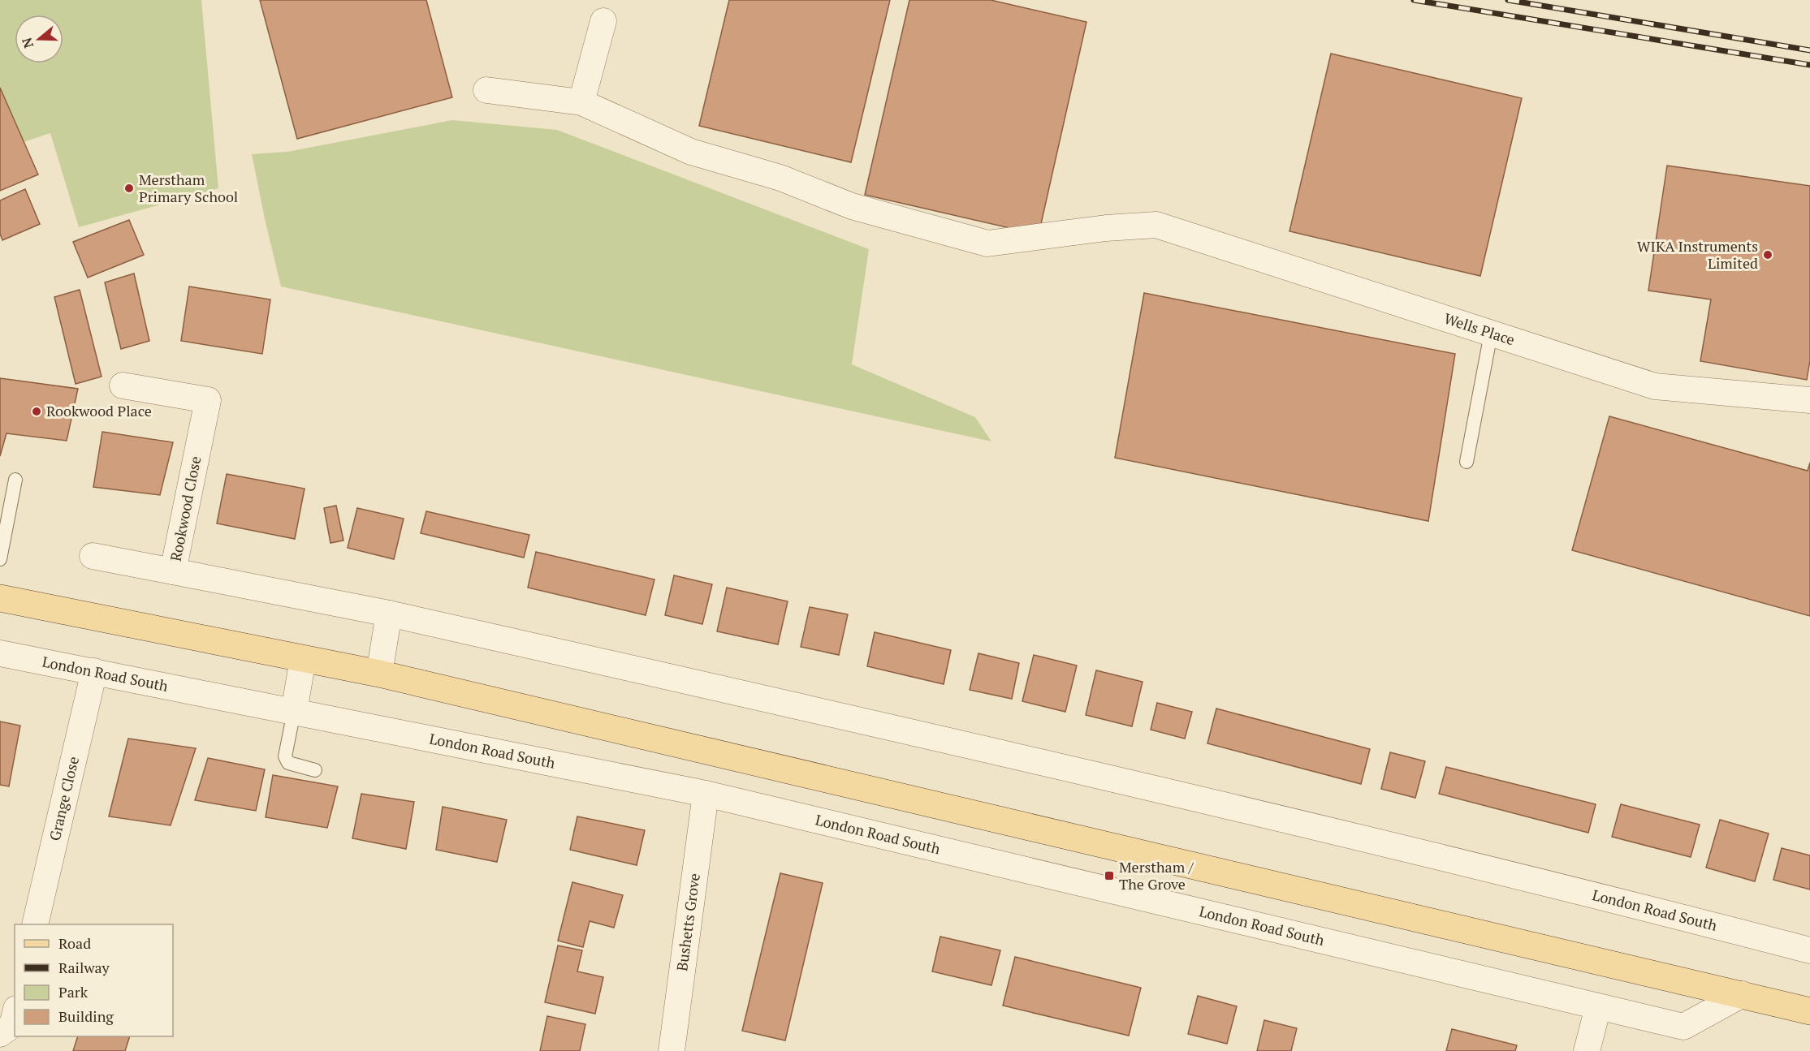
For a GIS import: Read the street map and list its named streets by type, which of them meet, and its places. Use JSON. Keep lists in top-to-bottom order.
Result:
{
  "streets": {
    "street": [
      "Wells Place",
      "Rookwood Close",
      "London Road South",
      "Grange Close",
      "Bushetts Grove"
    ]
  },
  "crossings": [
    ["Rookwood Close", "London Road South"],
    ["London Road South", "Grange Close"],
    ["London Road South", "Bushetts Grove"]
  ],
  "places": {
    "other": ["Merstham Primary School", "WIKA Instruments Limited", "Rookwood Place"],
    "transit": ["Merstham / The Grove"]
  },
  "legend": [
    "Road",
    "Railway",
    "Park",
    "Building"
  ],
  "north": "left"
}
